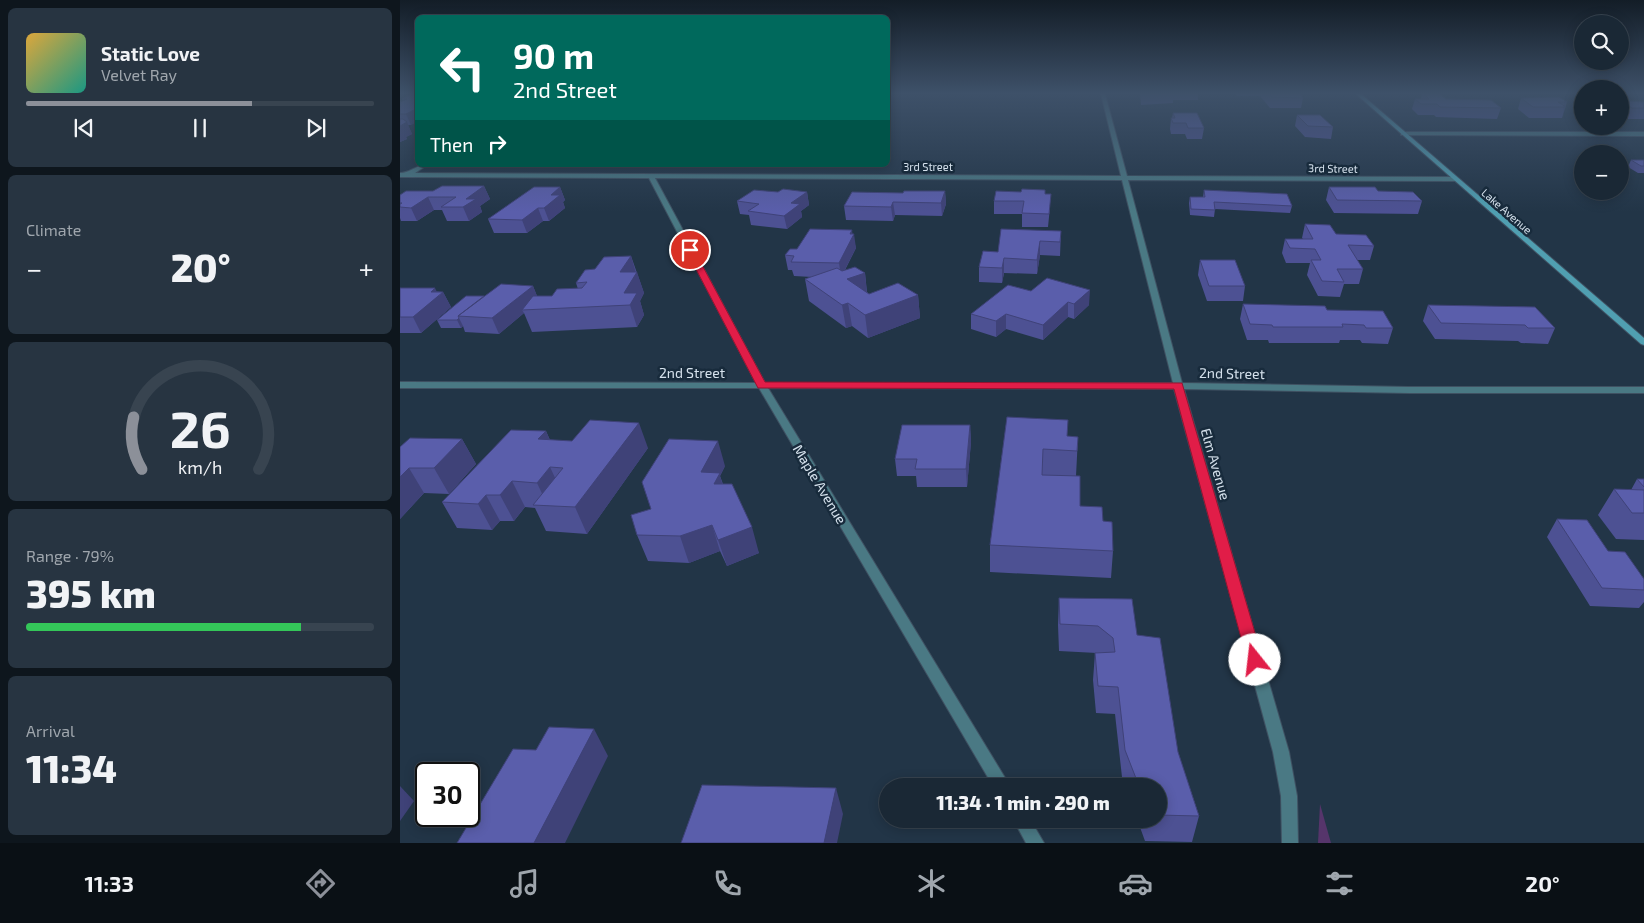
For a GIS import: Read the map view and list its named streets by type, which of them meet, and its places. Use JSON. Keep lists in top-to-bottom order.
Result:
{
  "streets": {
    "main road": ["Lake Avenue"],
    "street": [
      "3rd Street",
      "2nd Street",
      "Elm Avenue",
      "Maple Avenue"
    ]
  },
  "crossings": [
    ["3rd Street", "Lake Avenue"],
    ["3rd Street", "Elm Avenue"],
    ["3rd Street", "Maple Avenue"],
    ["2nd Street", "Elm Avenue"],
    ["2nd Street", "Maple Avenue"]
  ],
  "page": {
    "map_buttons": ["+", "−"],
    "turn": ["90 m", "2nd Street"],
    "song": ["Static Love", "Velvet Ray"],
    "then": "Then",
    "tile": [
      "Climate",
      ["Range · 79%", "395 km"],
      ["Arrival", "11:34"]
    ],
    "heat": ["−", "20°", "+"],
    "limit": "30",
    "trip": "11:34 · 1 min · 290 m",
    "tabs": ["11:33", "20°"],
    "gauge": ["26", "km/h"]
  }
}
